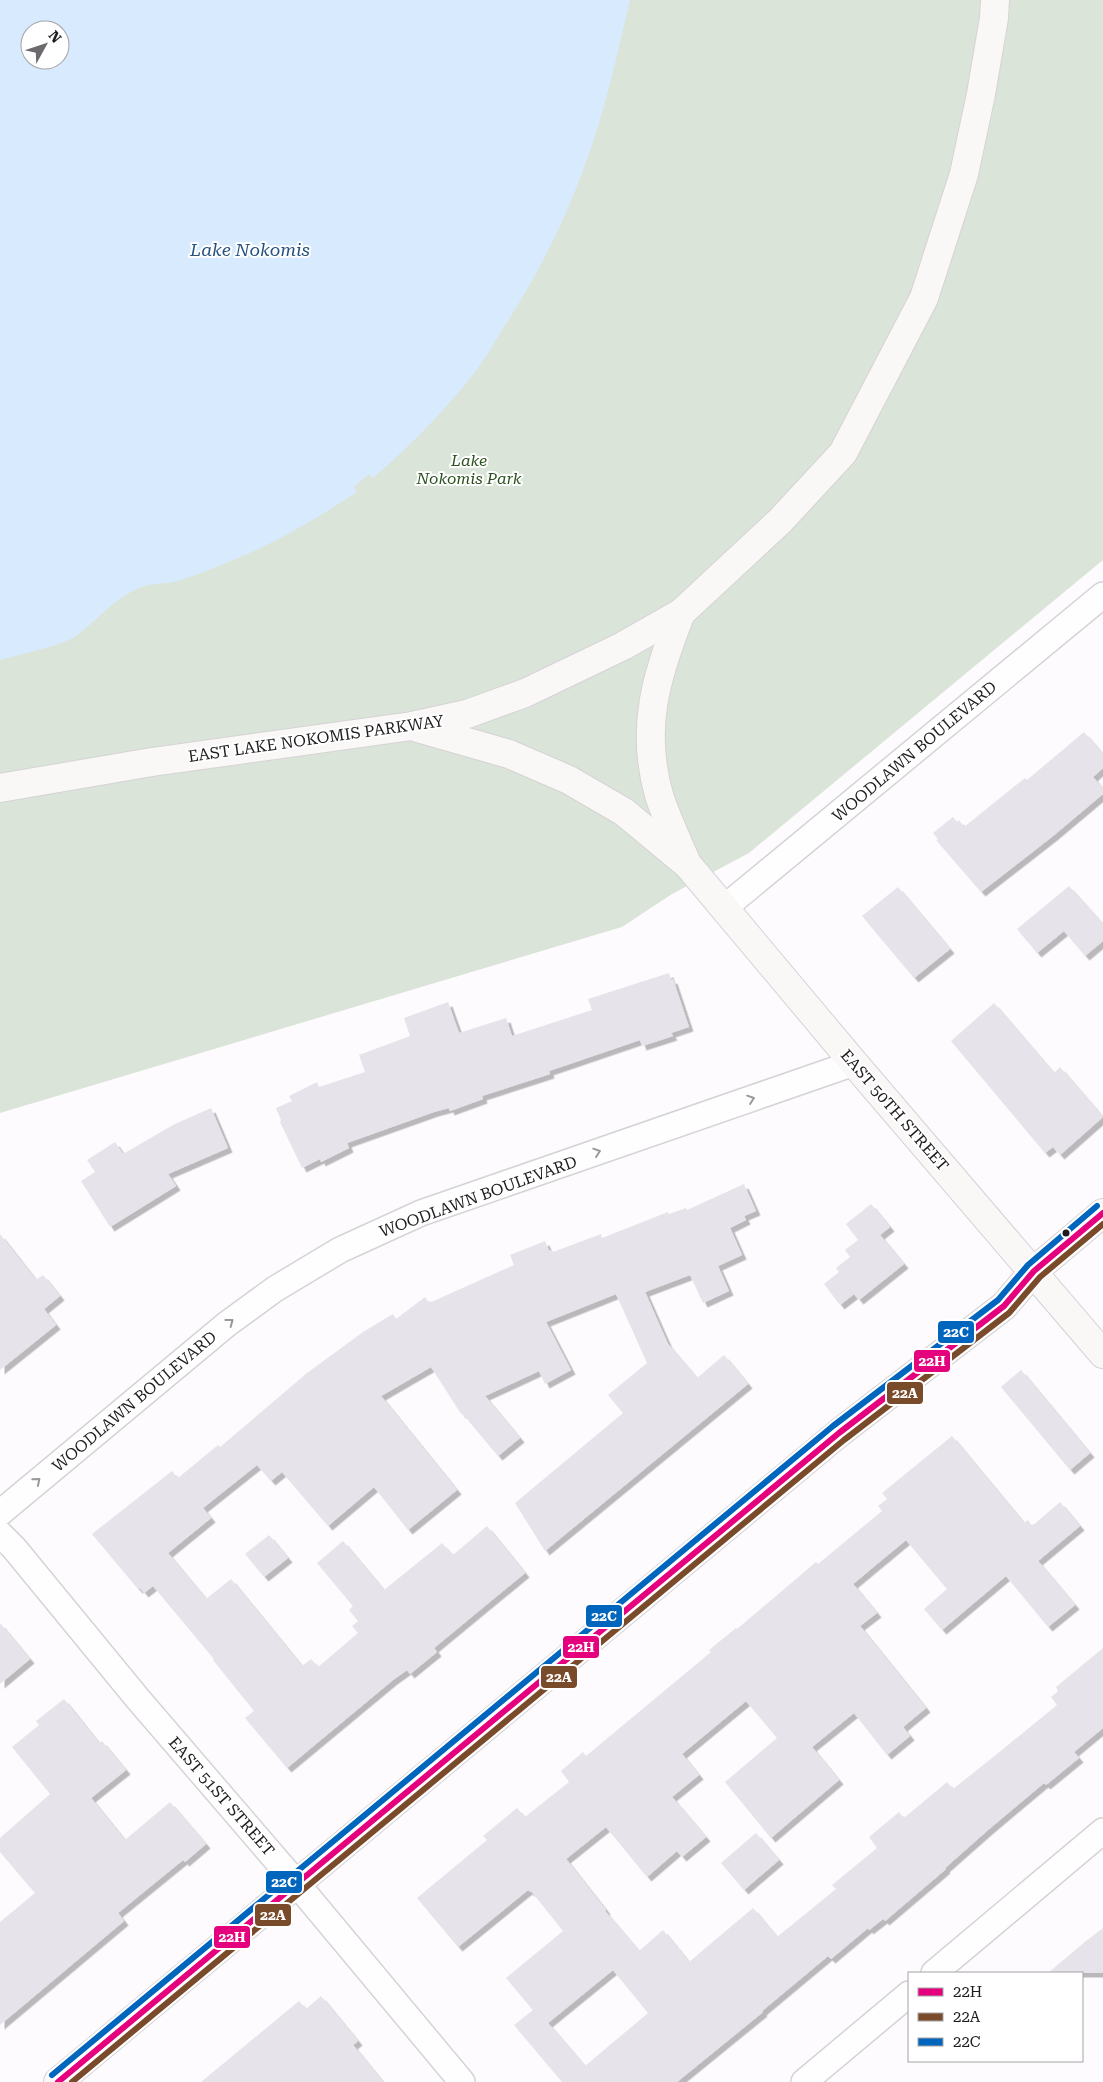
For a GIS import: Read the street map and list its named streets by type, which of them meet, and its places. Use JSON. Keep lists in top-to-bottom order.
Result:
{
  "streets": {
    "street": [
      "EAST LAKE NOKOMIS PARKWAY",
      "WOODLAWN BOULEVARD",
      "EAST 50TH STREET",
      "EAST 51ST STREET"
    ]
  },
  "crossings": [
    ["EAST LAKE NOKOMIS PARKWAY", "EAST 50TH STREET"],
    ["WOODLAWN BOULEVARD", "EAST 50TH STREET"]
  ],
  "one_way": ["WOODLAWN BOULEVARD"],
  "water": ["Lake Nokomis"],
  "parks": ["Lake Nokomis Park"],
  "lines": ["transit line 22C", "transit line 22H", "transit line 22A"],
  "legend": ["22H", "22A", "22C"],
  "north": "top right"
}
